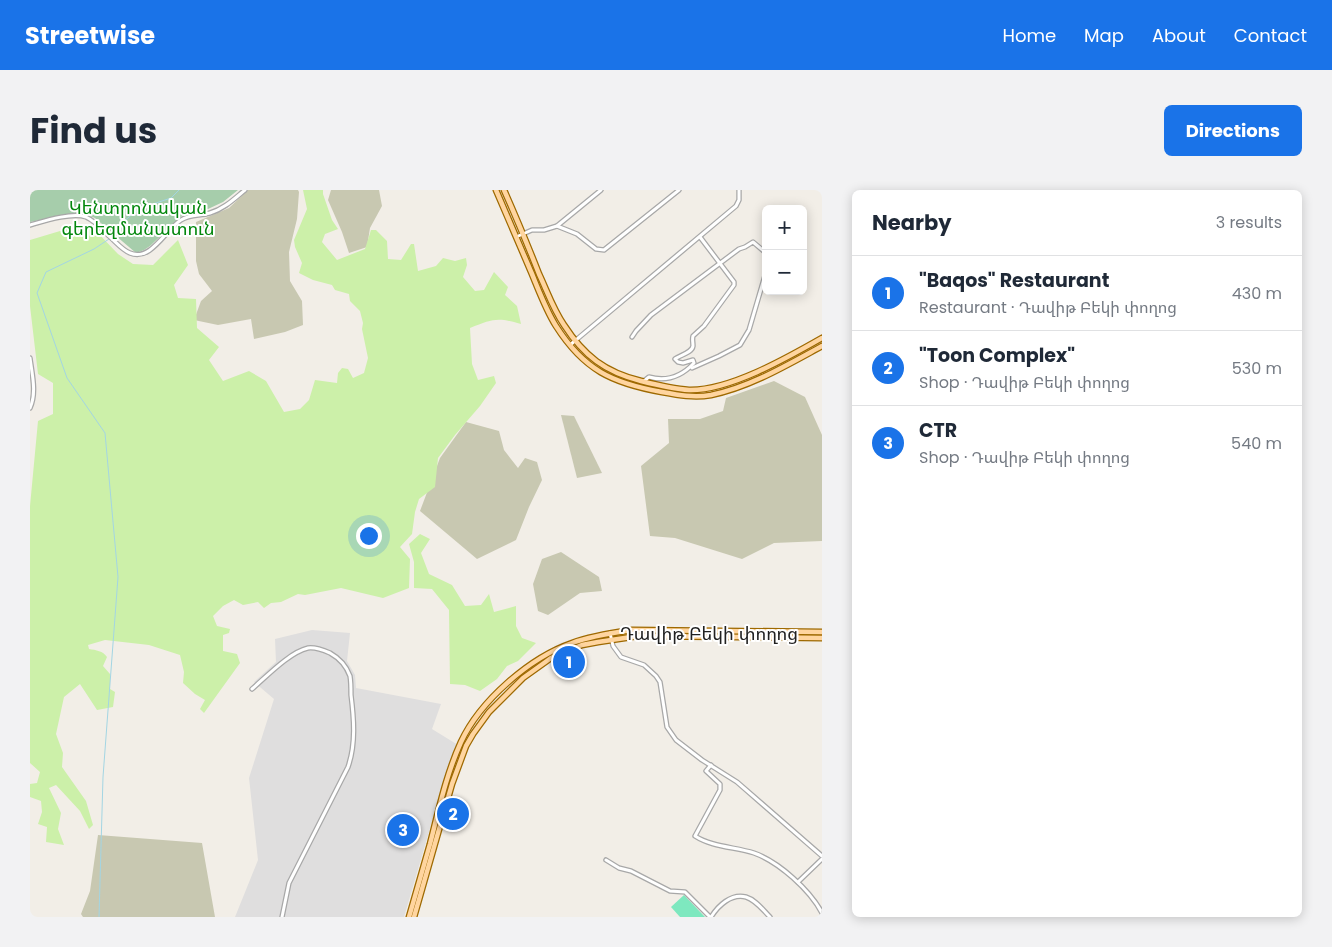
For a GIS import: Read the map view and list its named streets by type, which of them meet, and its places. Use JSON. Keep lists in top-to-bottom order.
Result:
{
  "streets": {
    "main road": ["Դավիթ Բեկի փողոց"]
  },
  "parks": ["Կենտրոնական գերեզմանատուն"],
  "page": {
    "header": "Streetwise",
    "nav": [
      "Home",
      "Map",
      "About",
      "Contact"
    ],
    "title": "Find us",
    "buttons": "Directions",
    "heading": ["Nearby", "3 results"],
    "map_buttons": ["+", "−"],
    "list": [
      {
        "mark": "1",
        "name": "\"Baqos\" Restaurant",
        "note": "Restaurant · Դավիթ Բեկի փողոց",
        "value": "430 m"
      },
      {
        "mark": "2",
        "name": "\"Toon Complex\"",
        "note": "Shop · Դավիթ Բեկի փողոց",
        "value": "530 m"
      },
      {
        "mark": "3",
        "name": "CTR",
        "note": "Shop · Դավիթ Բեկի փողոց",
        "value": "540 m"
      }
    ],
    "pins": ["1", "2", "3"]
  }
}
